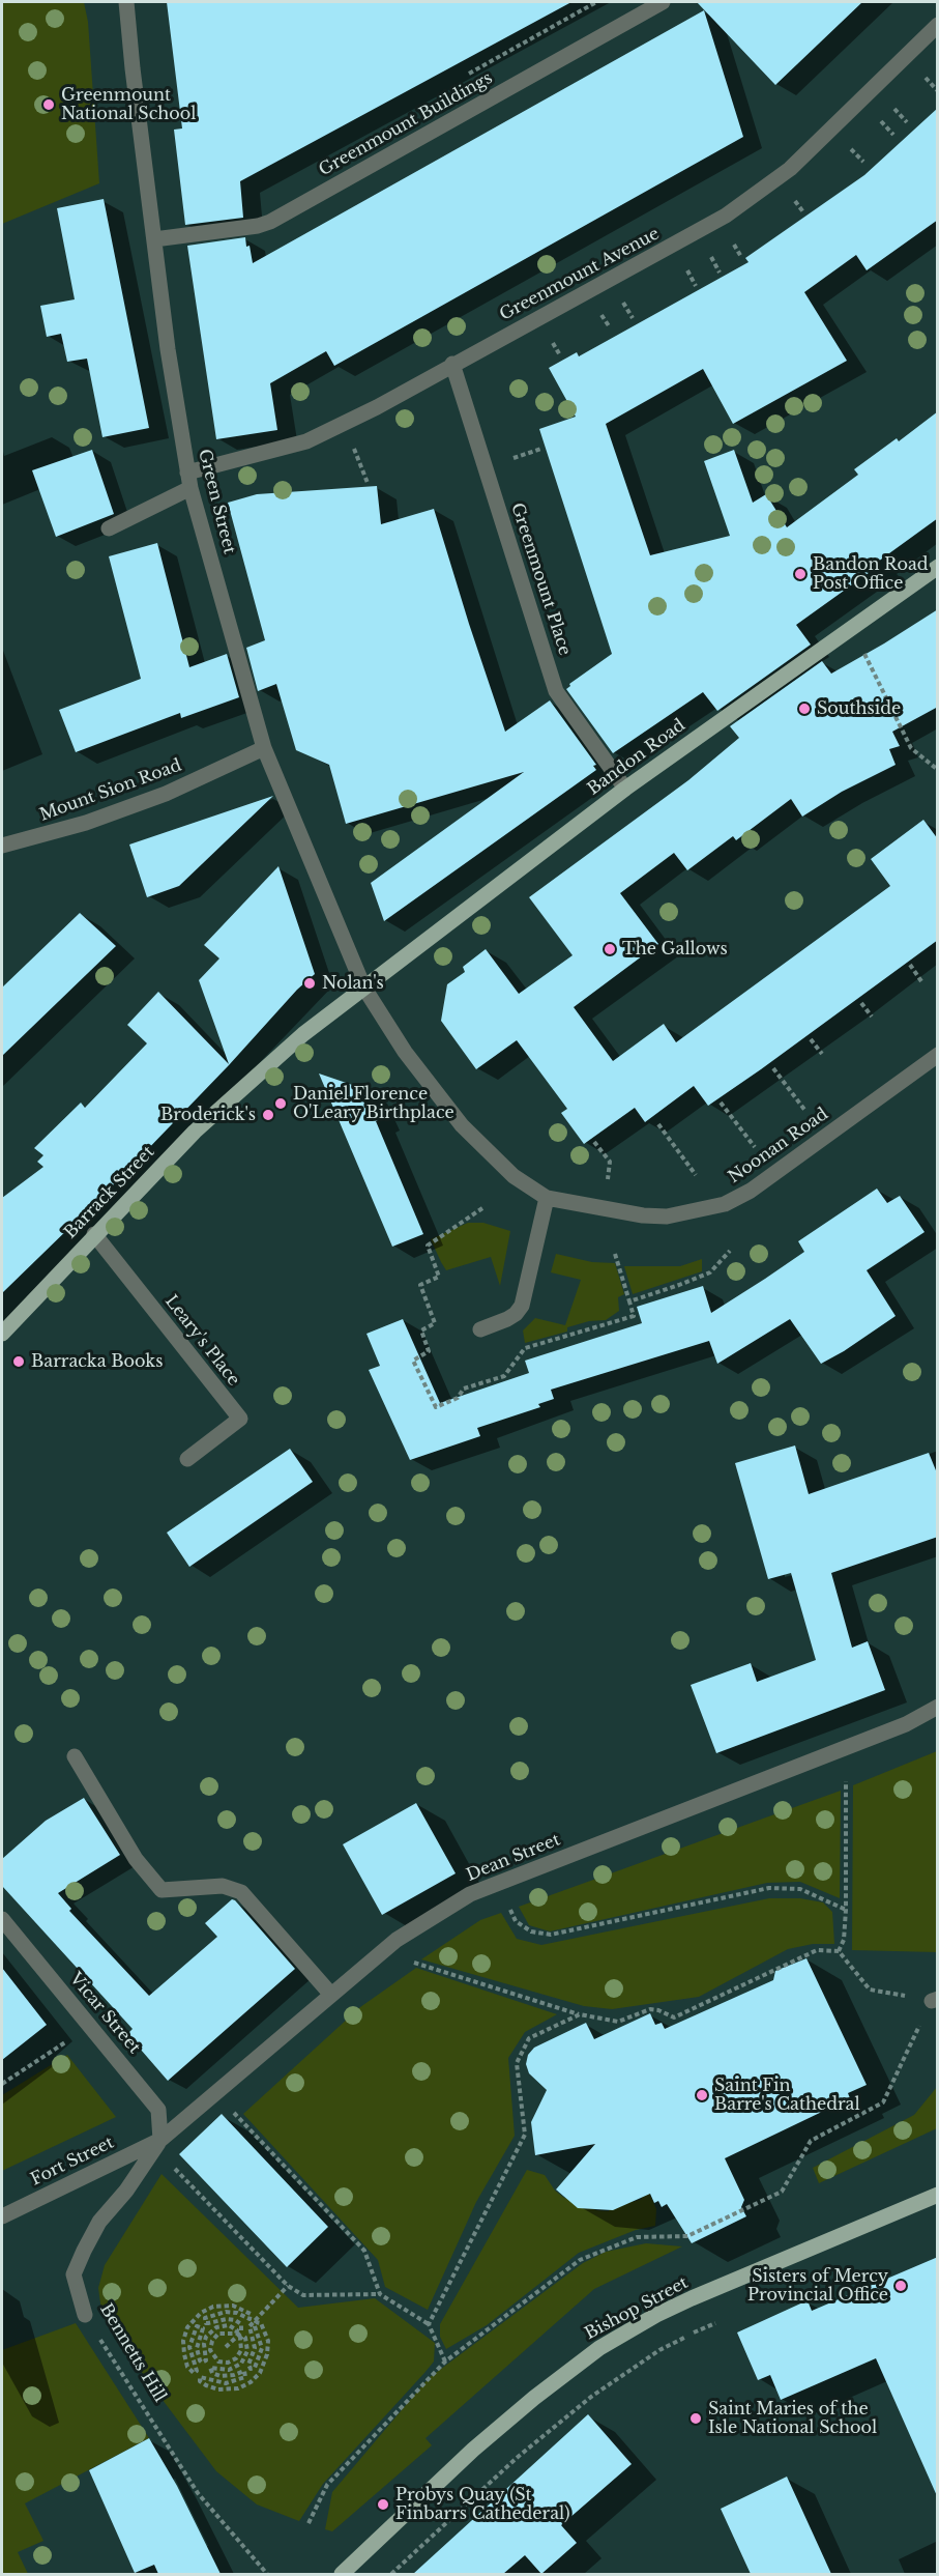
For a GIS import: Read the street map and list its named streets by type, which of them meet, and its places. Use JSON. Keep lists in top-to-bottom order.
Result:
{
  "streets": {
    "main road": ["Bandon Road", "Barrack Street", "Bishop Street"],
    "street": [
      "Greenmount Buildings",
      "Greenmount Avenue",
      "Green Street",
      "Greenmount Place",
      "Mount Sion Road",
      "Noonan Road",
      "Leary's Place",
      "Dean Street",
      "Vicar Street",
      "Fort Street",
      "Bennetts Hill"
    ]
  },
  "crossings": [
    ["Greenmount Buildings", "Green Street"],
    ["Greenmount Avenue", "Green Street"],
    ["Greenmount Avenue", "Greenmount Place"],
    ["Green Street", "Bandon Road"],
    ["Green Street", "Mount Sion Road"],
    ["Green Street", "Noonan Road"],
    ["Green Street", "Barrack Street"],
    ["Greenmount Place", "Bandon Road"],
    ["Bandon Road", "Noonan Road"],
    ["Bandon Road", "Barrack Street"],
    ["Noonan Road", "Barrack Street"],
    ["Barrack Street", "Leary's Place"],
    ["Dean Street", "Vicar Street"],
    ["Dean Street", "Fort Street"],
    ["Dean Street", "Bennetts Hill"],
    ["Vicar Street", "Fort Street"],
    ["Vicar Street", "Bennetts Hill"],
    ["Fort Street", "Bennetts Hill"]
  ],
  "places": [
    "Greenmount National School",
    "Bandon Road Post Office",
    "Southside",
    "The Gallows",
    "Nolan's",
    "Daniel Florence O'Leary Birthplace",
    "Broderick's",
    "Barracka Books",
    "Saint Fin Barre's Cathedral",
    "Sisters of Mercy Provincial Office",
    "Saint Maries of the Isle National School",
    "Probys Quay (St Finbarrs Cathederal)"
  ]
}
